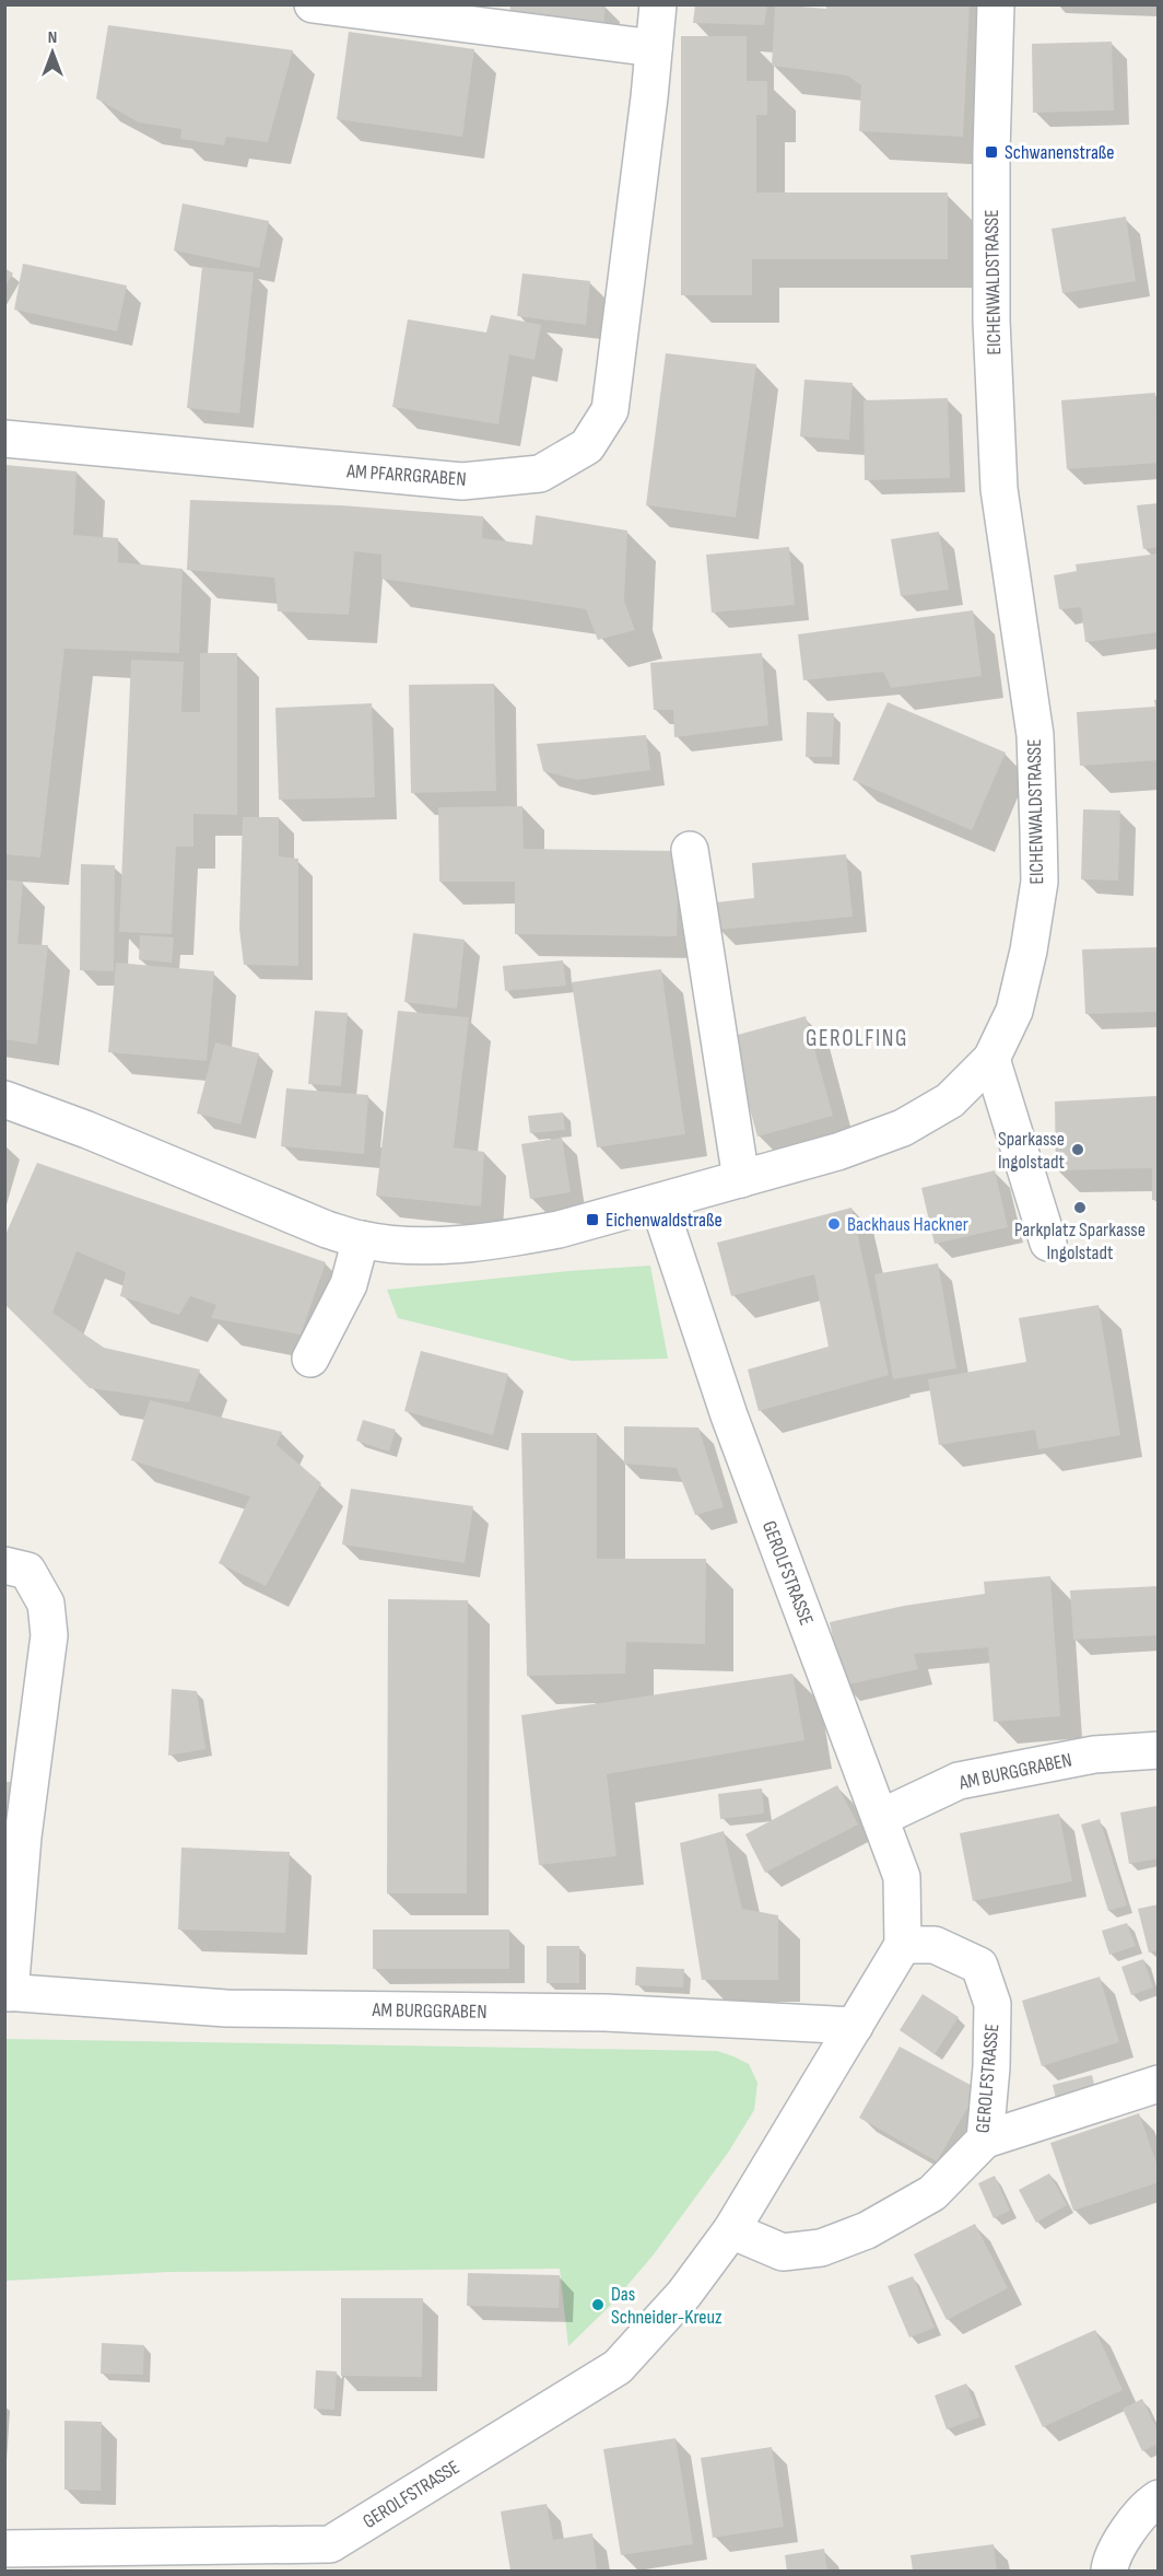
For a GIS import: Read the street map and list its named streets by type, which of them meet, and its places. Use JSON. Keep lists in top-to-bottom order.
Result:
{
  "streets": {
    "street": [
      "EICHENWALDSTRASSE",
      "AM PFARRGRABEN",
      "GEROLFSTRASSE",
      "AM BURGGRABEN"
    ]
  },
  "crossings": [
    ["EICHENWALDSTRASSE", "GEROLFSTRASSE"],
    ["GEROLFSTRASSE", "AM BURGGRABEN"]
  ],
  "districts": ["GEROLFING"],
  "places": {
    "transit": ["Schwanenstraße", "Eichenwaldstraße"],
    "other": [
      "Sparkasse Ingolstadt",
      "Parkplatz Sparkasse Ingolstadt",
      "Backhaus Hackner",
      "Das Schneider-Kreuz"
    ]
  },
  "north": "top"
}
